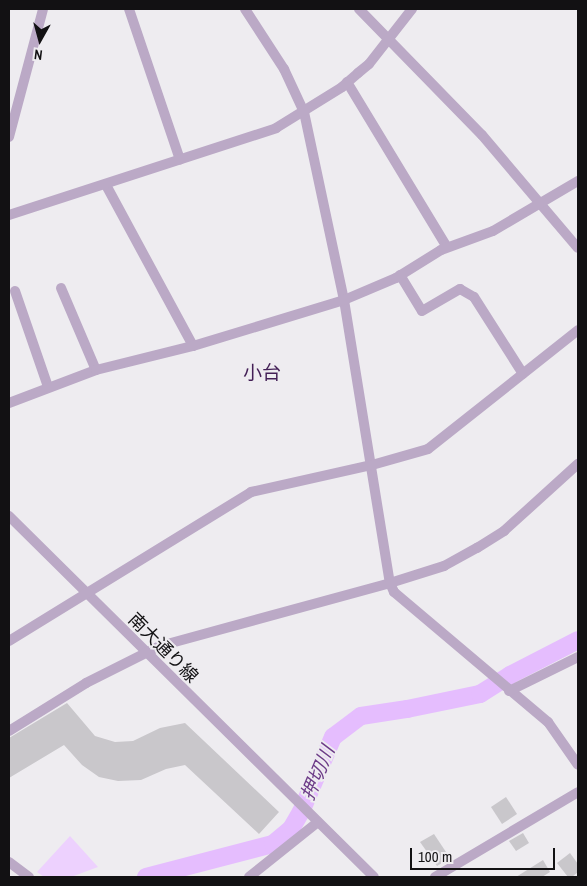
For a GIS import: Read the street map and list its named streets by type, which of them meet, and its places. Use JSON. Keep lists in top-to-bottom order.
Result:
{
  "streets": {
    "street": ["南大通り線"]
  },
  "districts": ["小台"],
  "water": ["押切川"],
  "scale_bar": "100 m",
  "north": "bottom"
}
